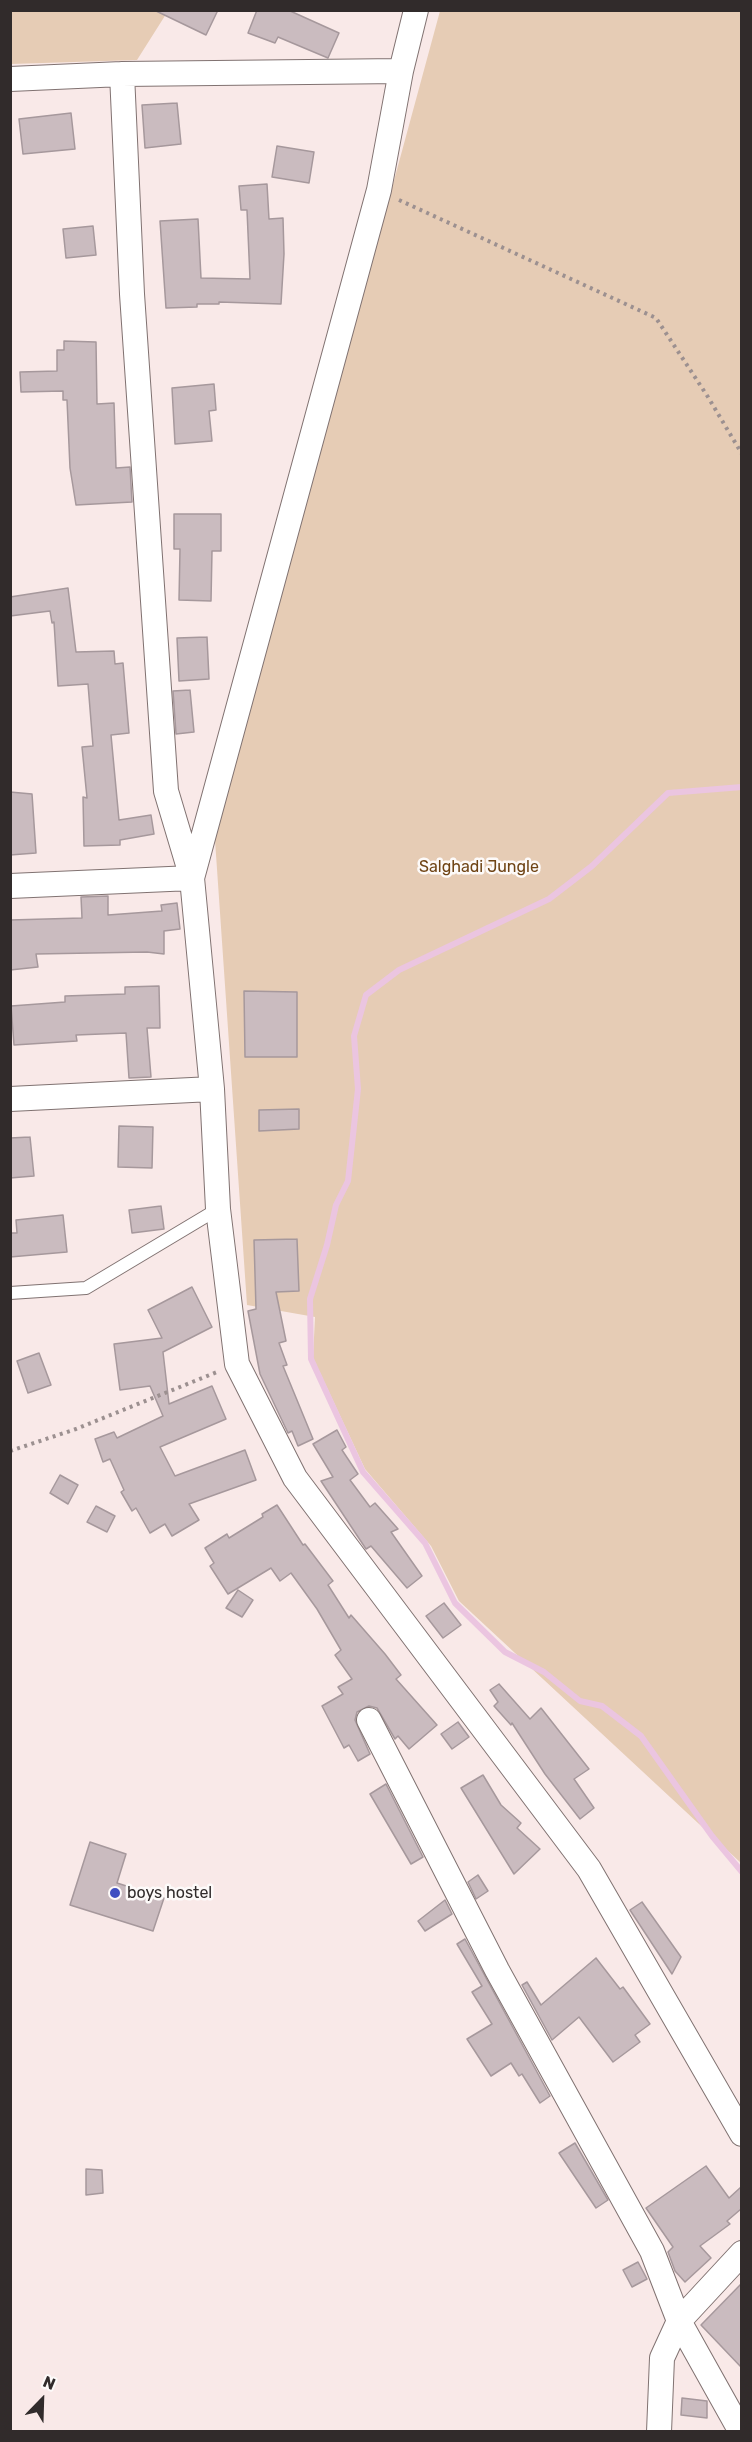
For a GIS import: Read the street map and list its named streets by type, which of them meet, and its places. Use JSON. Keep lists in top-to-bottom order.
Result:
{
  "parks": ["Salghadi Jungle"],
  "places": ["boys hostel"],
  "north": "top right"
}
